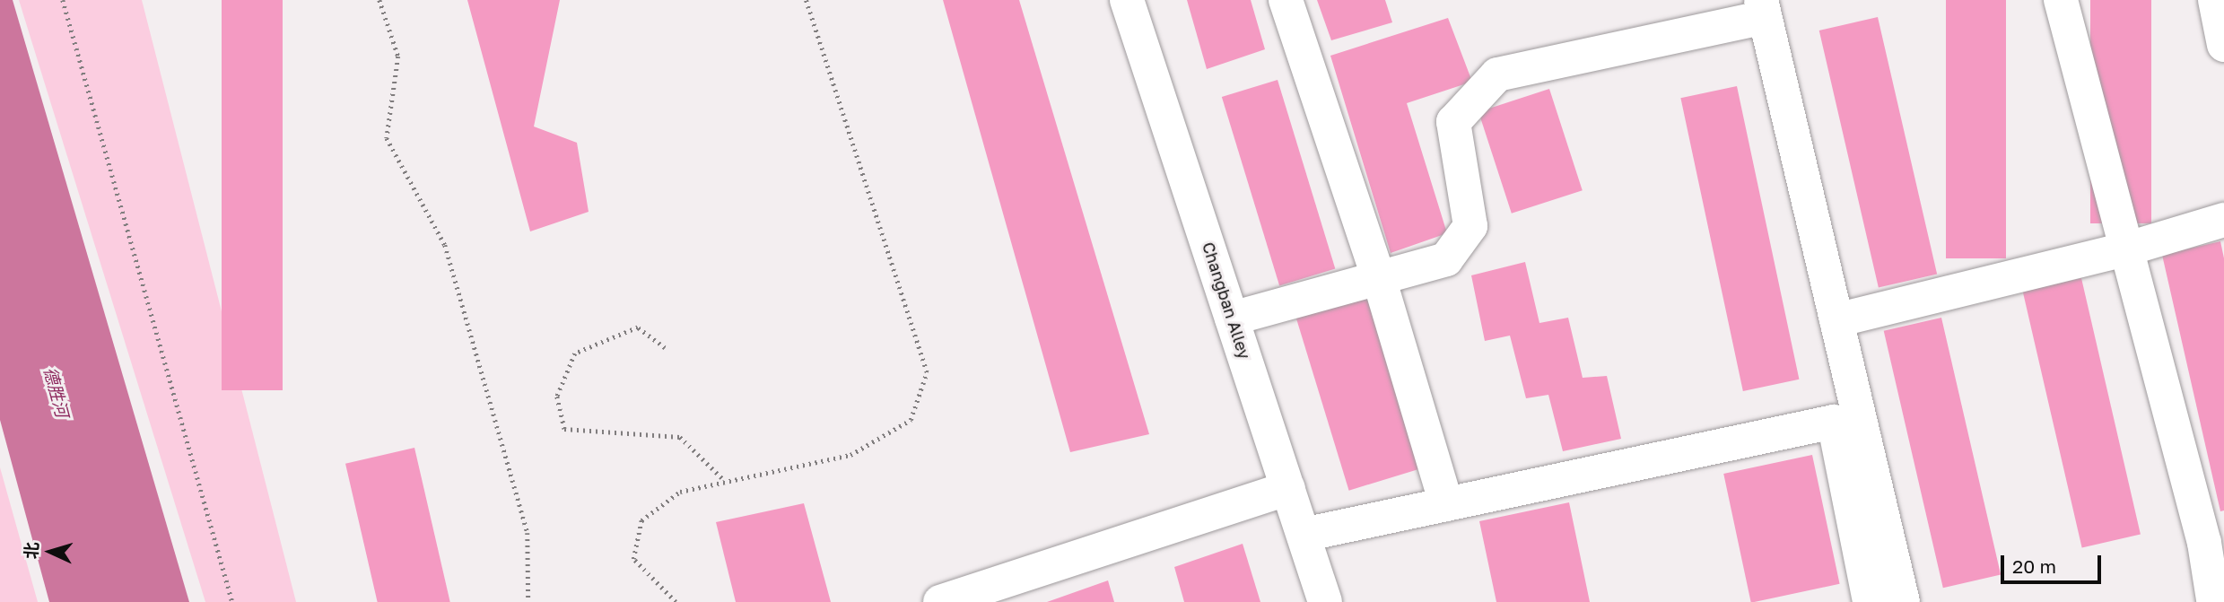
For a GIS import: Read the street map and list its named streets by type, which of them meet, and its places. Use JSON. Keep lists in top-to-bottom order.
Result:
{
  "streets": {
    "street": ["Changban Alley"]
  },
  "water": ["德胜河"],
  "scale_bar": "20 m",
  "north": "left"
}
